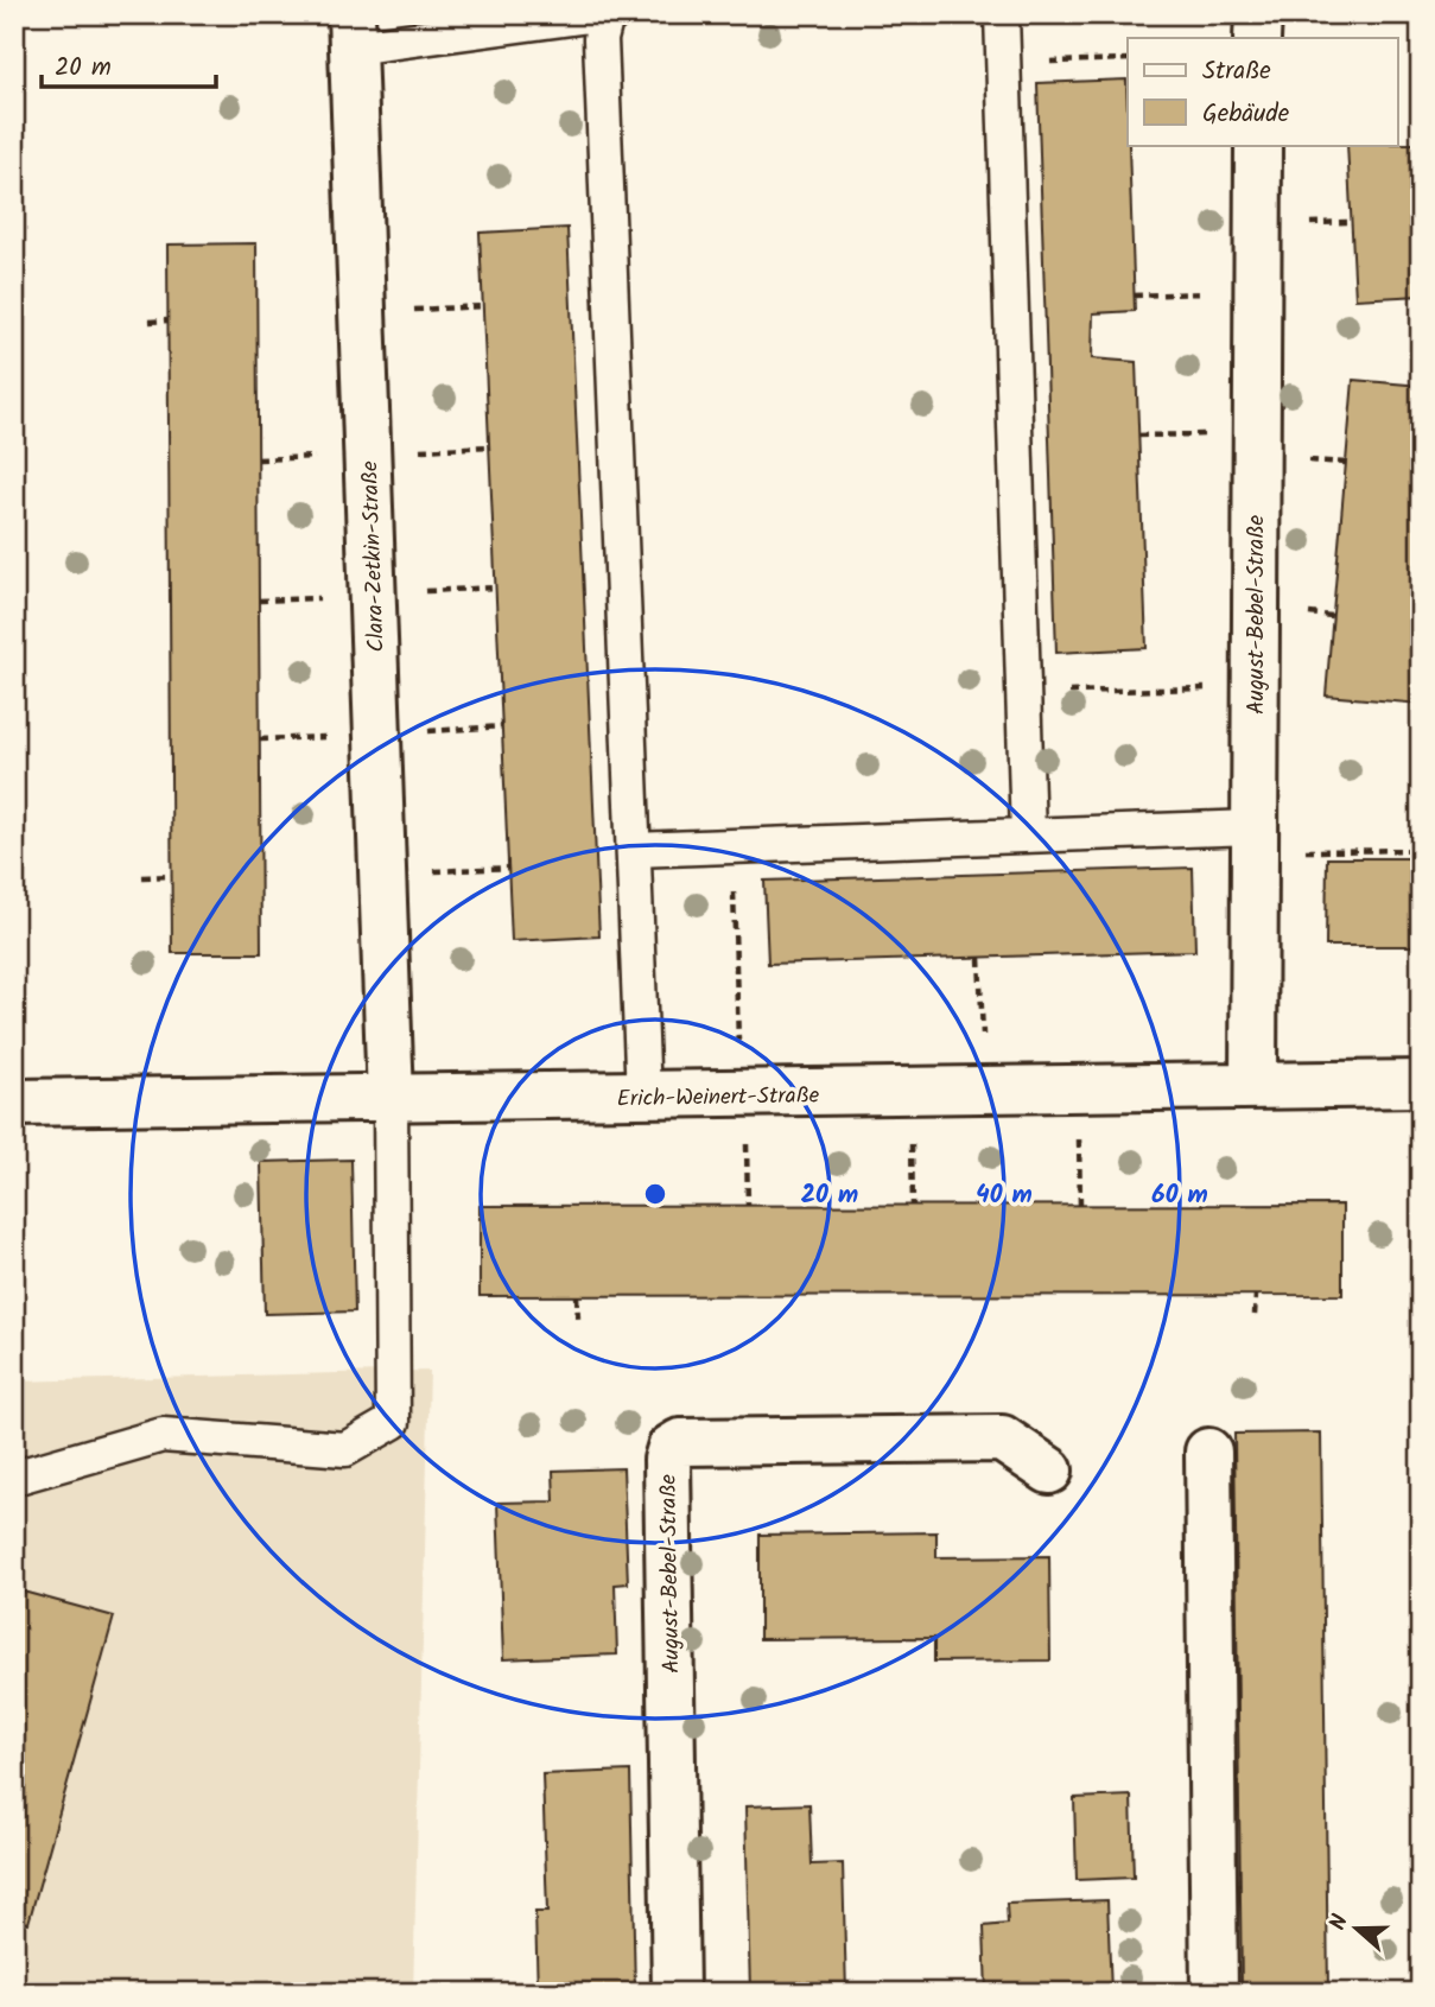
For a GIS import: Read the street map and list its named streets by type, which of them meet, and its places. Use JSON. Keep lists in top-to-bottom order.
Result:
{
  "streets": {
    "street": ["Clara-Zetkin-Straße", "August-Bebel-Straße", "Erich-Weinert-Straße"]
  },
  "crossings": [
    ["Clara-Zetkin-Straße", "Erich-Weinert-Straße"],
    ["August-Bebel-Straße", "Erich-Weinert-Straße"]
  ],
  "legend": ["Straße", "Gebäude"],
  "scale_bar": "20 m",
  "north": "left",
  "rings": ["20 m", "40 m", "60 m"]
}
